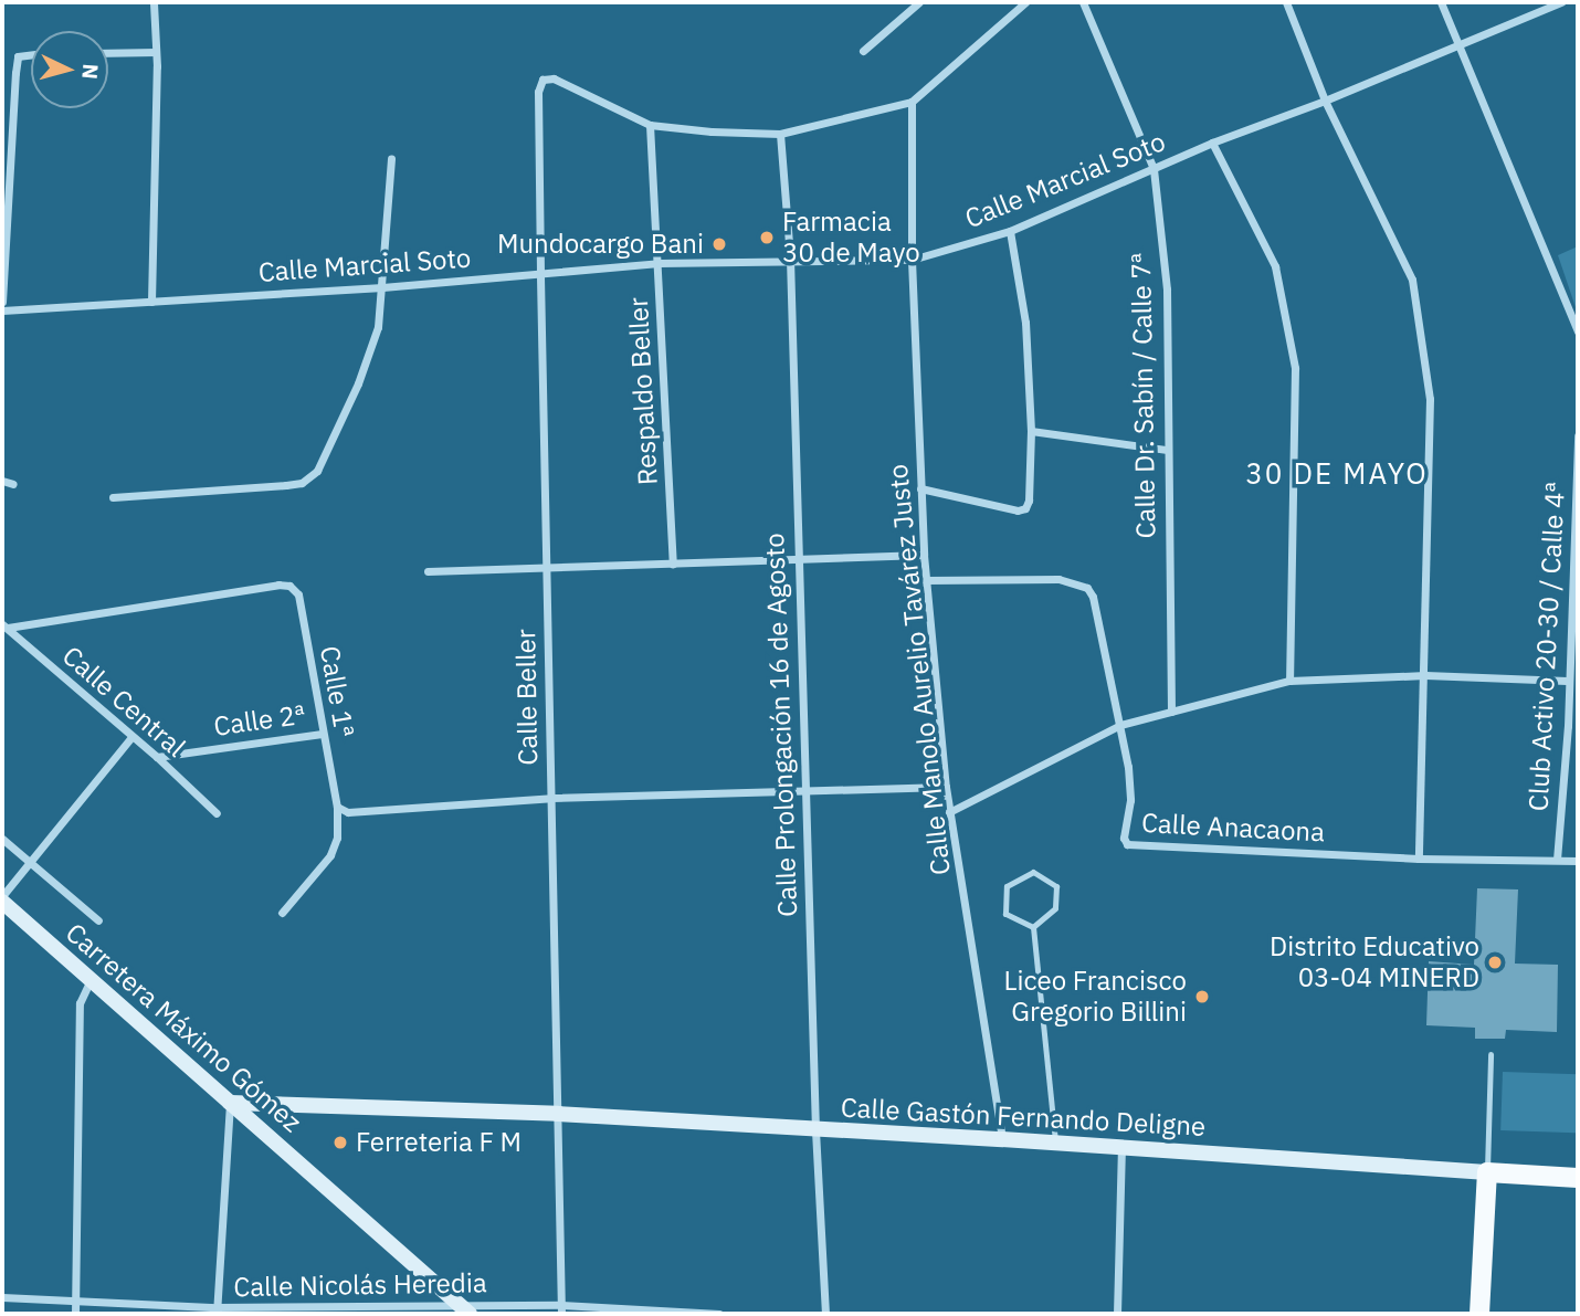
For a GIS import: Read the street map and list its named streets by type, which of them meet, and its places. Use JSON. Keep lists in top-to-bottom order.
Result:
{
  "streets": {
    "street": [
      "Calle Marcial Soto",
      "Respaldo Beller",
      "Calle Dr. Sabín / Calle 7ª",
      "Club Activo 20-30 / Calle 4ª",
      "Calle Manolo Aurelio Tavárez Justo",
      "Calle 1ª",
      "Calle Beller",
      "Calle Central",
      "Calle 2ª",
      "Calle Prolongación 16 de Agosto",
      "Calle Anacaona",
      "Carretera Máximo Gómez",
      "Calle Gastón Fernando Deligne",
      "Calle Nicolás Heredia"
    ]
  },
  "crossings": [
    ["Calle Marcial Soto", "Respaldo Beller"],
    ["Calle Marcial Soto", "Calle Dr. Sabín / Calle 7ª"],
    ["Calle Marcial Soto", "Calle Manolo Aurelio Tavárez Justo"],
    ["Calle Marcial Soto", "Calle Beller"],
    ["Calle Marcial Soto", "Calle Prolongación 16 de Agosto"],
    ["Respaldo Beller", "Calle Beller"],
    ["Club Activo 20-30 / Calle 4ª", "Calle Anacaona"],
    ["Calle Manolo Aurelio Tavárez Justo", "Calle Anacaona"],
    ["Calle Manolo Aurelio Tavárez Justo", "Calle Gastón Fernando Deligne"],
    ["Calle 1ª", "Calle Central"],
    ["Calle 1ª", "Calle 2ª"],
    ["Calle Beller", "Calle Gastón Fernando Deligne"],
    ["Calle Beller", "Calle Nicolás Heredia"],
    ["Calle Central", "Calle 2ª"],
    ["Calle Prolongación 16 de Agosto", "Calle Gastón Fernando Deligne"],
    ["Carretera Máximo Gómez", "Calle Gastón Fernando Deligne"],
    ["Carretera Máximo Gómez", "Calle Nicolás Heredia"]
  ],
  "districts": ["30 DE MAYO"],
  "places": [
    "Farmacia 30 de Mayo",
    "Mundocargo Bani",
    "Distrito Educativo 03-04 MINERD",
    "Liceo Francisco Gregorio Billini",
    "Ferreteria F M"
  ],
  "north": "right"
}
